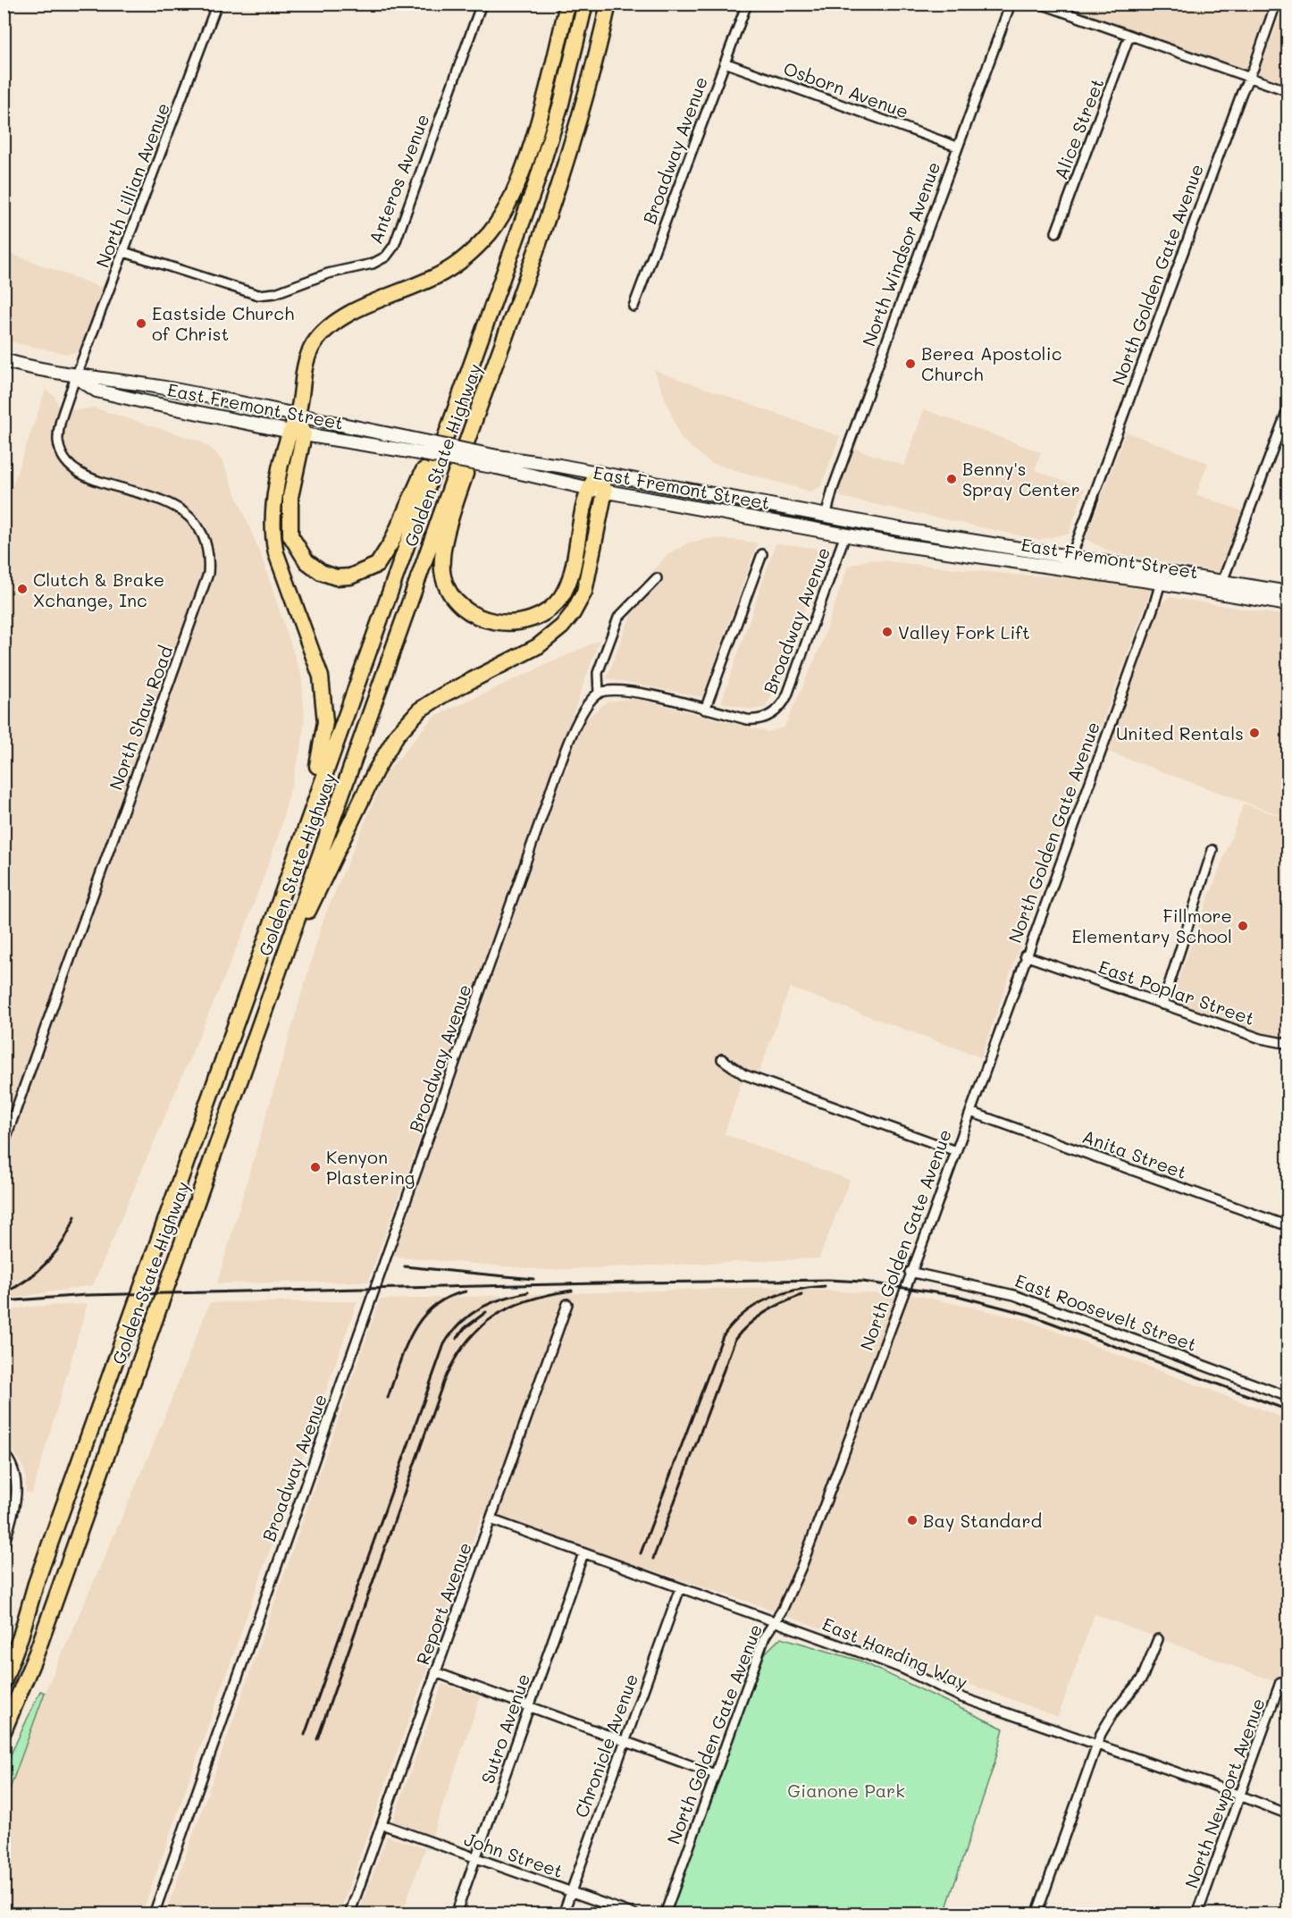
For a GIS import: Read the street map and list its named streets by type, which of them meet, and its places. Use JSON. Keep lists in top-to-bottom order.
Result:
{
  "streets": {
    "highway": ["Golden State Highway"],
    "main road": ["East Fremont Street"],
    "street": [
      "Osborn Avenue",
      "Alice Street",
      "Broadway Avenue",
      "Anteros Avenue",
      "North Lillian Avenue",
      "North Windsor Avenue",
      "North Golden Gate Avenue",
      "North Shaw Road",
      "East Poplar Street",
      "Anita Street",
      "East Roosevelt Street",
      "Report Avenue",
      "East Harding Way",
      "Sutro Avenue",
      "Chronicle Avenue",
      "North Newport Avenue",
      "John Street"
    ]
  },
  "crossings": [
    ["Osborn Avenue", "Broadway Avenue"],
    ["Osborn Avenue", "North Windsor Avenue"],
    ["Broadway Avenue", "East Fremont Street"],
    ["Anteros Avenue", "North Lillian Avenue"],
    ["North Lillian Avenue", "East Fremont Street"],
    ["North Lillian Avenue", "North Shaw Road"],
    ["North Windsor Avenue", "East Fremont Street"],
    ["North Golden Gate Avenue", "East Fremont Street"],
    ["North Golden Gate Avenue", "East Poplar Street"],
    ["North Golden Gate Avenue", "Anita Street"],
    ["North Golden Gate Avenue", "East Roosevelt Street"],
    ["North Golden Gate Avenue", "East Harding Way"],
    ["East Fremont Street", "North Shaw Road"],
    ["Report Avenue", "East Harding Way"],
    ["Report Avenue", "John Street"],
    ["East Harding Way", "Sutro Avenue"],
    ["East Harding Way", "Chronicle Avenue"],
    ["East Harding Way", "North Newport Avenue"],
    ["Sutro Avenue", "John Street"],
    ["Chronicle Avenue", "John Street"]
  ],
  "parks": ["Gianone Park"],
  "places": [
    "Eastside Church of Christ",
    "Berea Apostolic Church",
    "Benny's Spray Center",
    "Clutch & Brake Xchange, Inc",
    "Valley Fork Lift",
    "United Rentals",
    "Fillmore Elementary School",
    "Kenyon Plastering",
    "Bay Standard"
  ]
}
